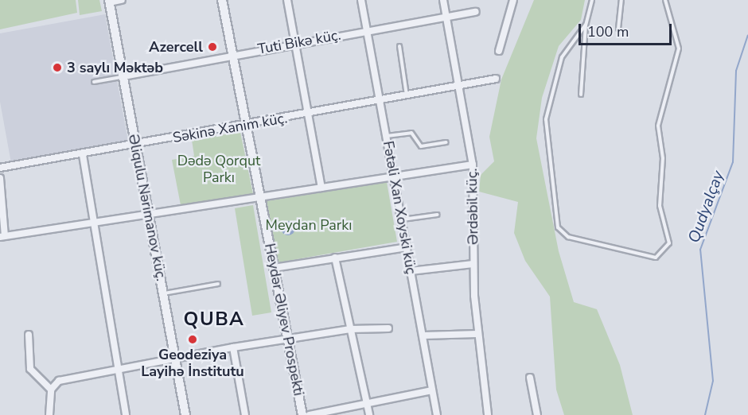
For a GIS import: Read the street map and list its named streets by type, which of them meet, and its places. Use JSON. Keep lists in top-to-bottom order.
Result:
{
  "streets": {
    "street": [
      "Tuti Bikə küç.",
      "Səkinə Xanim küç.",
      "Ərdəbil küç.",
      "Əliqulu Nərimanov küç.",
      "Fətəli Xan Xoyski küç",
      "Heydər Əliyev Prospekti"
    ]
  },
  "crossings": [
    ["Tuti Bikə küç.", "Ərdəbil küç."],
    ["Tuti Bikə küç.", "Əliqulu Nərimanov küç."],
    ["Tuti Bikə küç.", "Fətəli Xan Xoyski küç"],
    ["Tuti Bikə küç.", "Heydər Əliyev Prospekti"],
    ["Səkinə Xanim küç.", "Ərdəbil küç."],
    ["Səkinə Xanim küç.", "Əliqulu Nərimanov küç."],
    ["Səkinə Xanim küç.", "Fətəli Xan Xoyski küç"],
    ["Səkinə Xanim küç.", "Heydər Əliyev Prospekti"]
  ],
  "districts": ["QUBA"],
  "water": ["Qudyalçay"],
  "parks": ["Dədə Qorqut Parkı", "Meydan Parkı"],
  "places": ["Azercell", "3 saylı Məktəb", "Geodeziya Layihə İnstitutu"],
  "scale_bar": "100 m"
}
